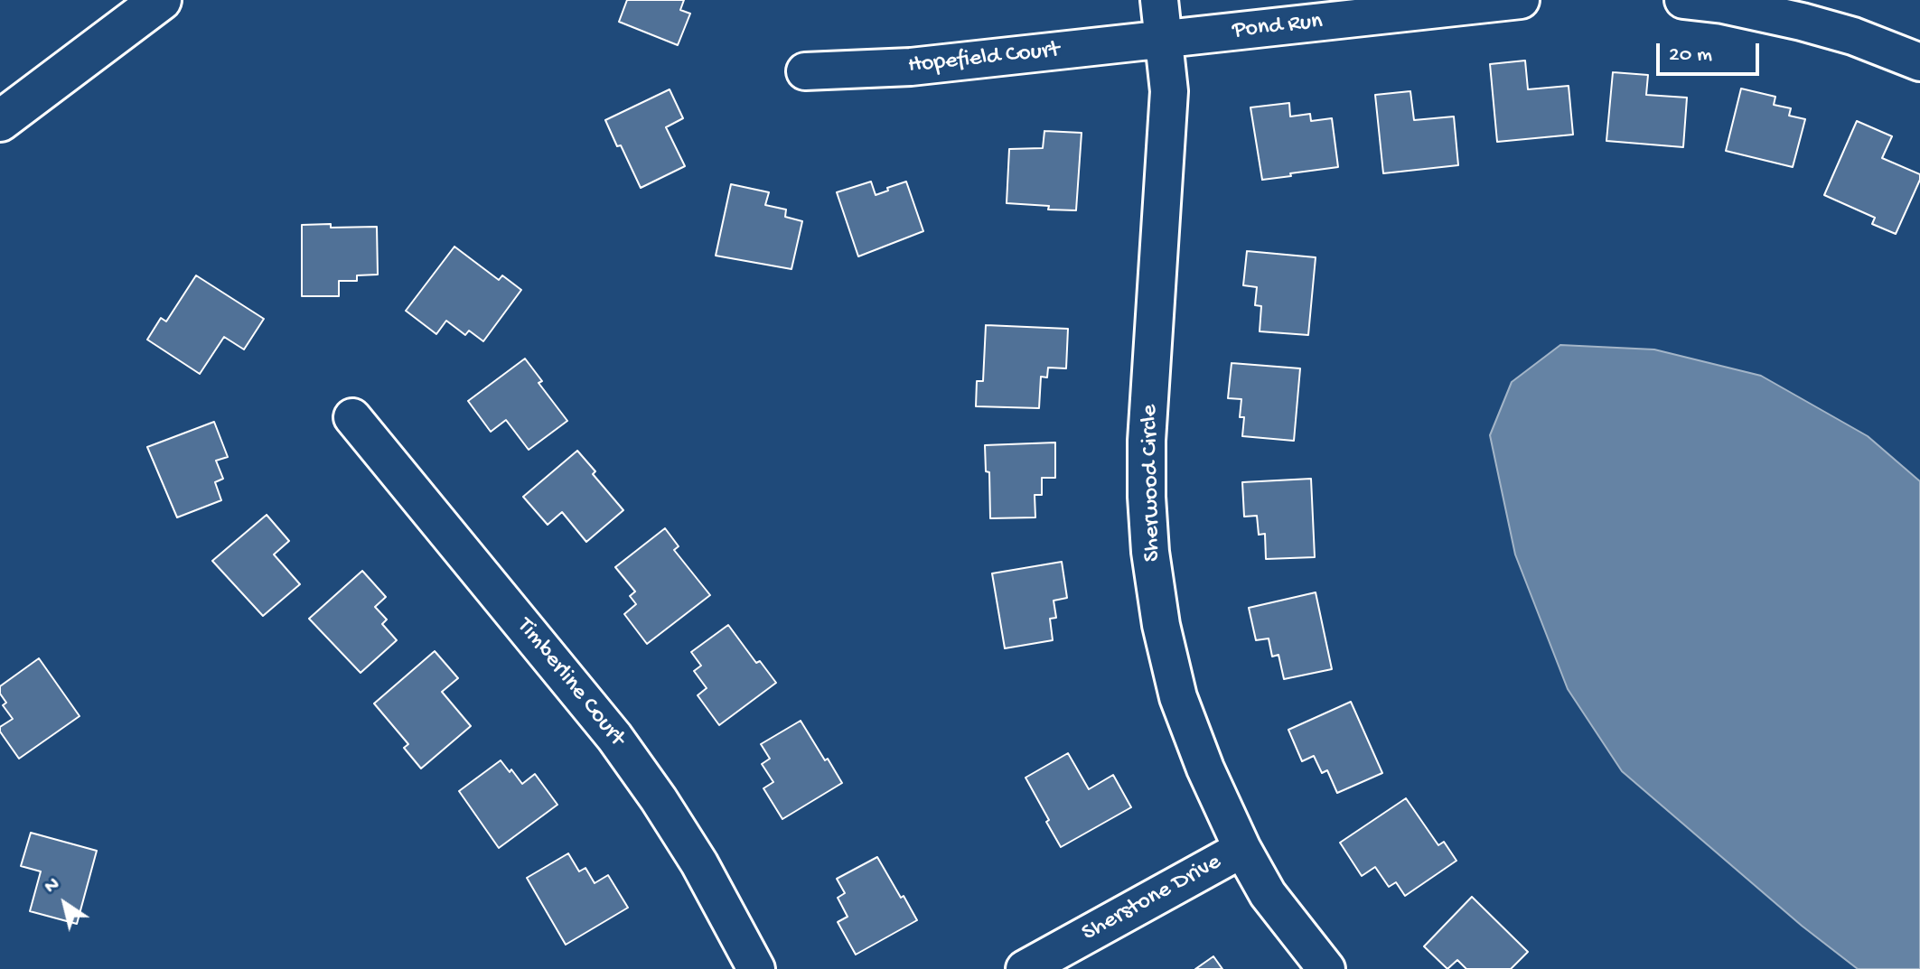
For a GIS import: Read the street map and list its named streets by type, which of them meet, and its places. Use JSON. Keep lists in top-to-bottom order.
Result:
{
  "streets": {
    "street": [
      "Pond Run",
      "Hopefield Court",
      "Sherwood Circle",
      "Timberline Court",
      "Sherstone Drive"
    ]
  },
  "crossings": [
    ["Pond Run", "Hopefield Court"],
    ["Pond Run", "Sherwood Circle"],
    ["Hopefield Court", "Sherwood Circle"],
    ["Sherwood Circle", "Sherstone Drive"]
  ],
  "scale_bar": "20 m",
  "north": "top left"
}
